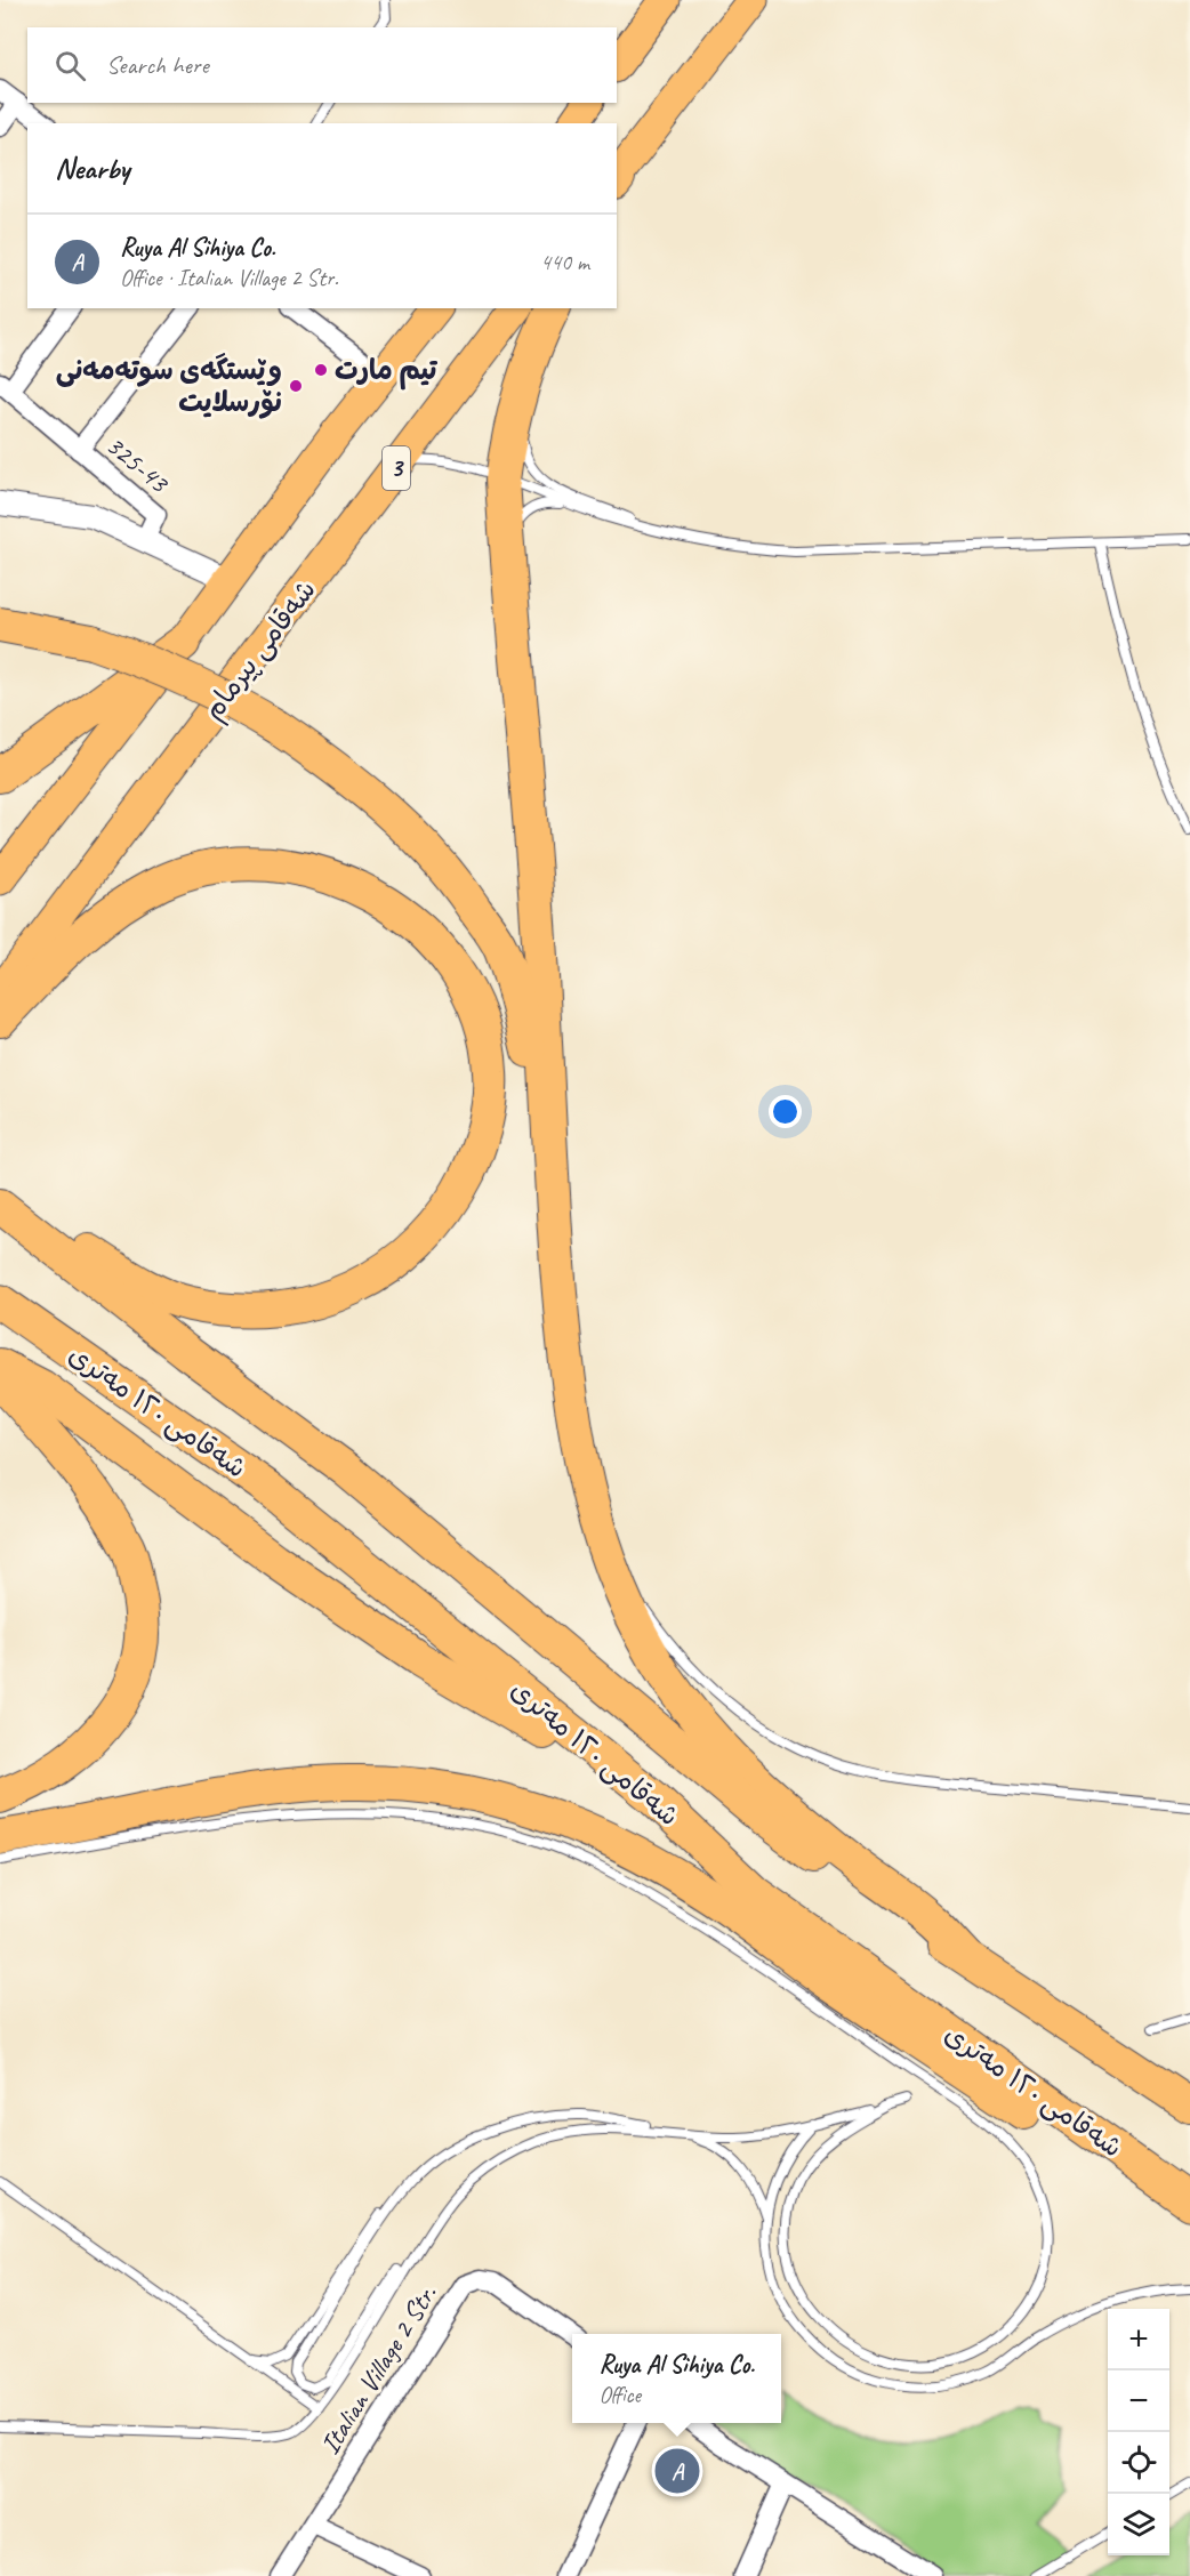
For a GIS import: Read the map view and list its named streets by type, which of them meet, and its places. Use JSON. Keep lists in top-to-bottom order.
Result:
{
  "streets": {
    "highway": ["3", "شەقامی پیرمام", "شەقامی ١٢٠ مەتری"],
    "street": ["325-43", "Italian Village 2 Str."]
  },
  "places": ["تيم مارت", "وێستگەی سوتەمەنی نۆرسلایت"],
  "page": {
    "search": "Search here",
    "heading": "Nearby",
    "list": [
      {
        "mark": "A",
        "name": "Ruya Al Sihiya Co.",
        "note": "Office · Italian Village 2 Str.",
        "value": "440 m"
      }
    ],
    "map_buttons": ["+", "−"],
    "popup": ["Ruya Al Sihiya Co.", "Office"],
    "pins": "A"
  }
}
